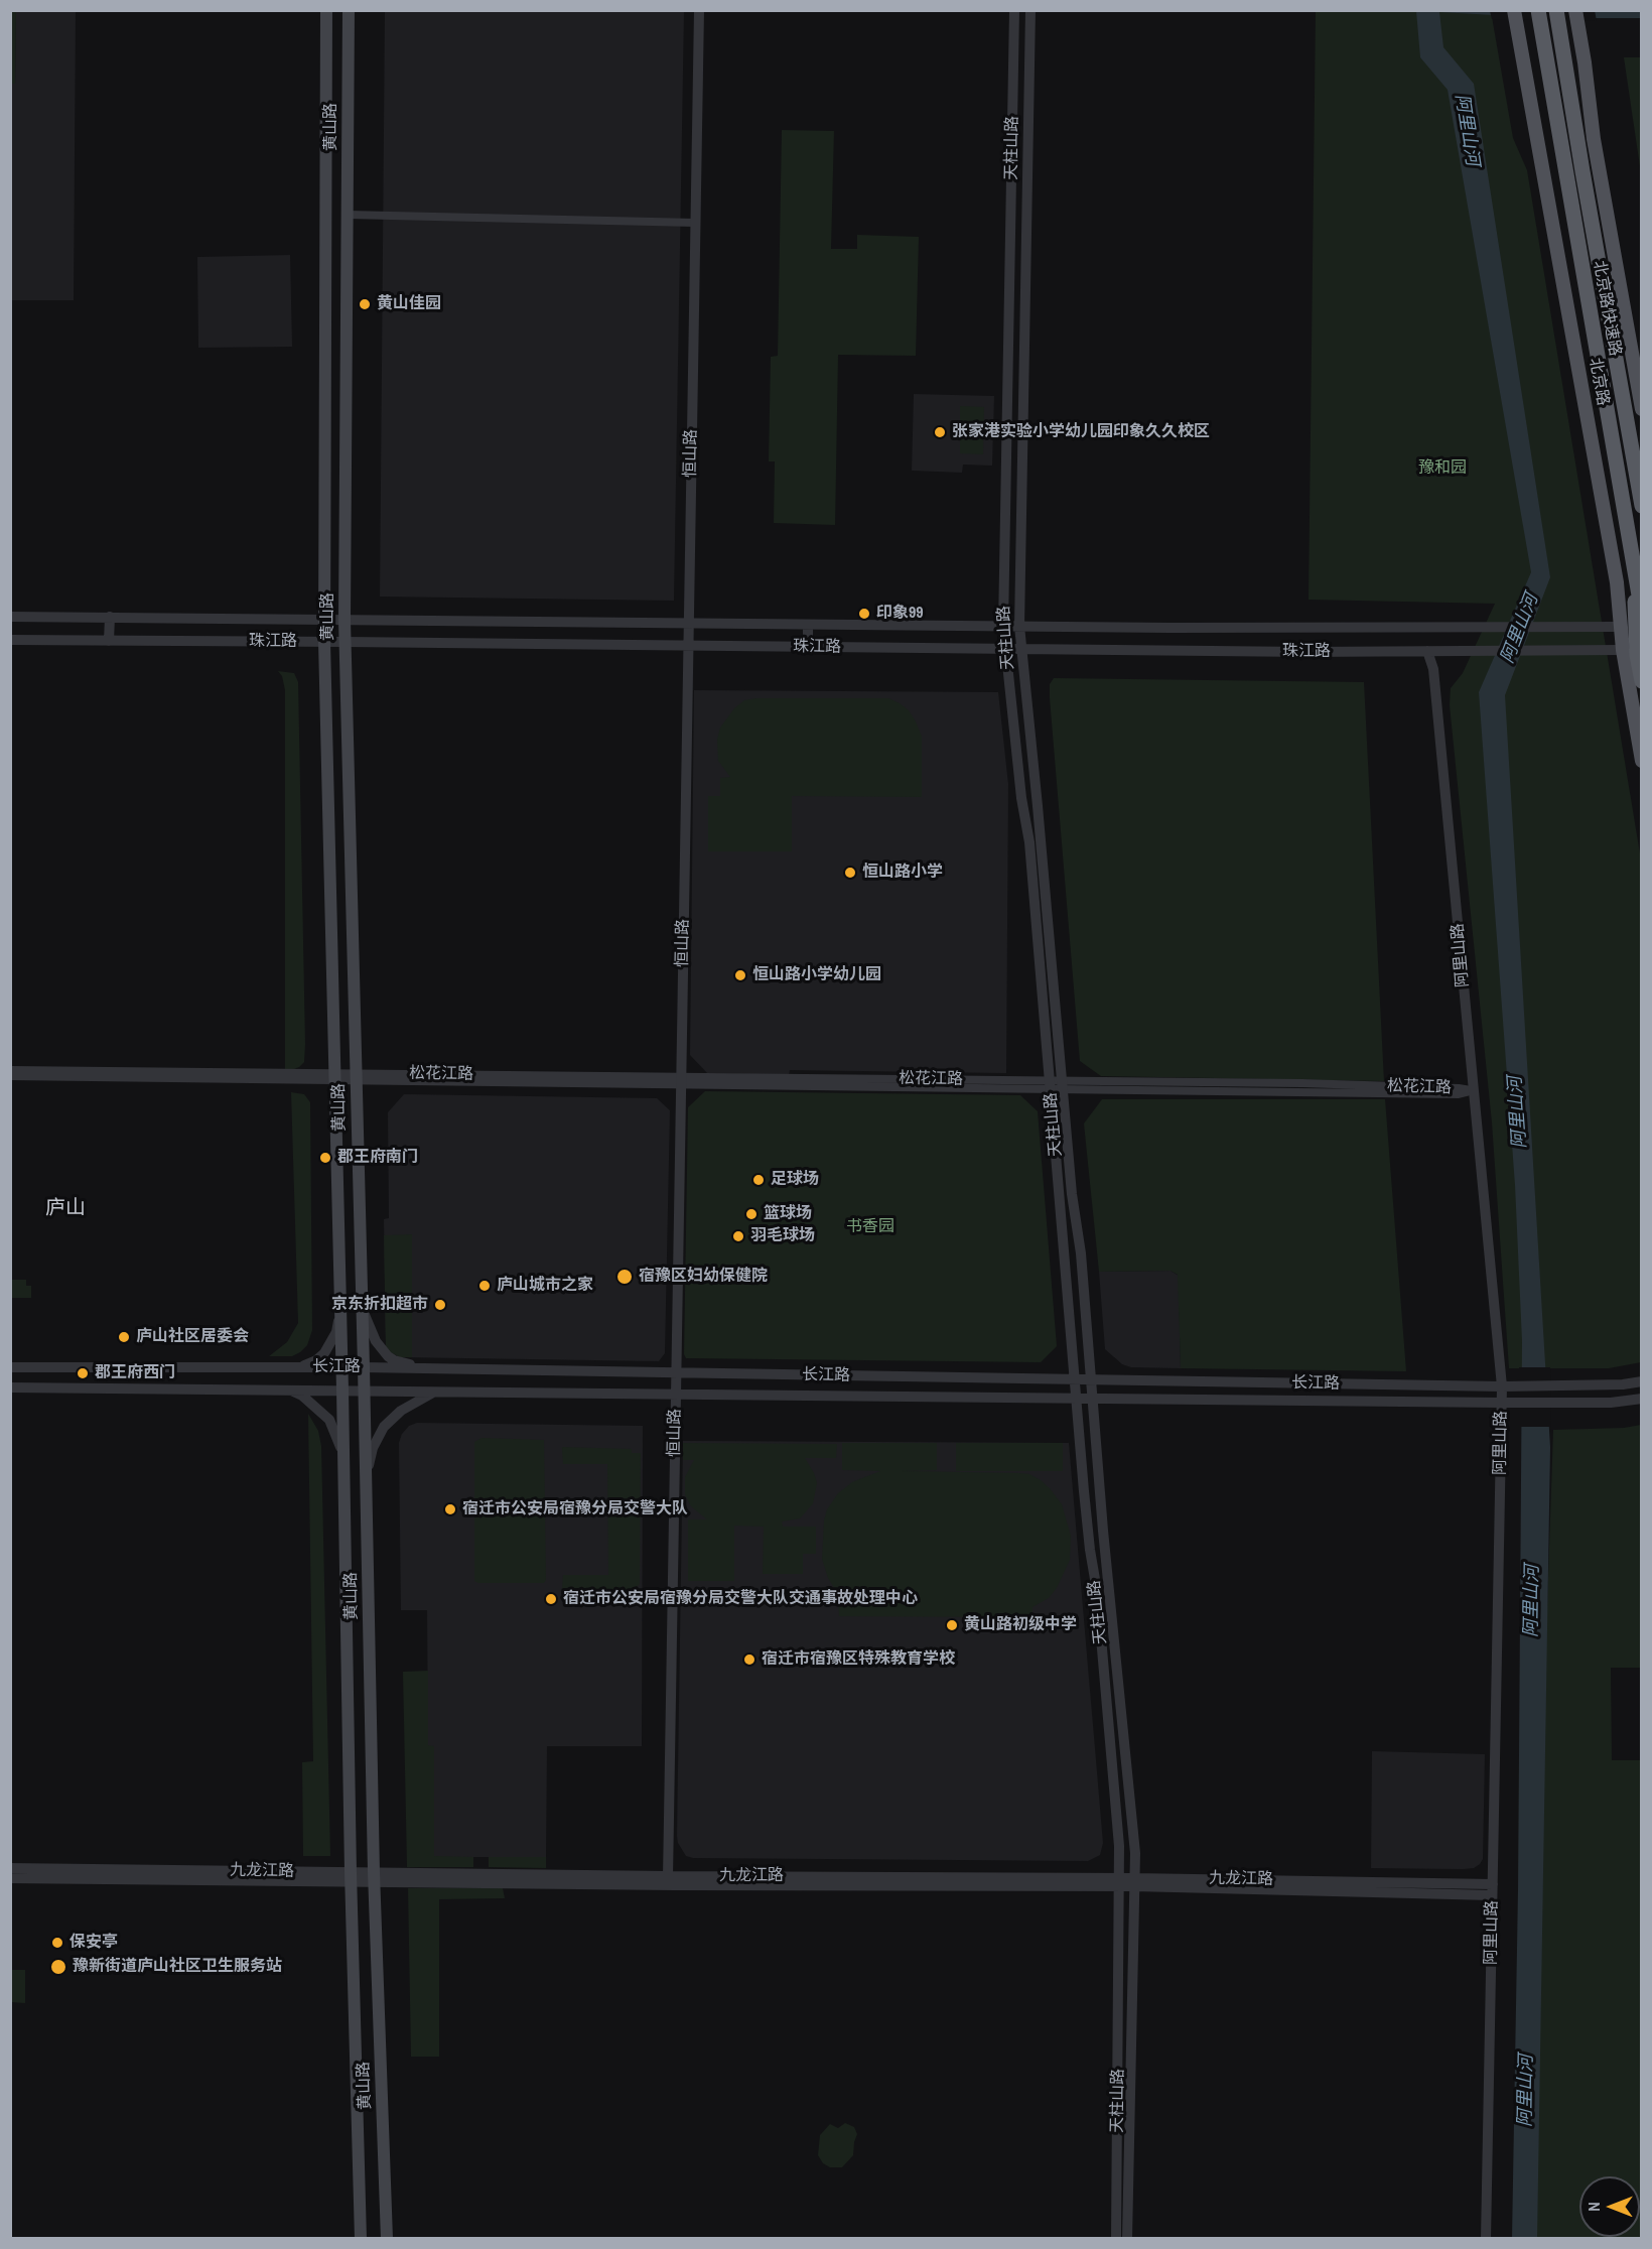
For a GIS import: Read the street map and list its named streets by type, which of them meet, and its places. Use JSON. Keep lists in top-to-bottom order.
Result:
{
  "streets": {
    "highway": ["北京路快速路"],
    "main road": ["黄山路", "北京路"],
    "street": [
      "天柱山路",
      "恒山路",
      "珠江路",
      "阿里山路",
      "松花江路",
      "长江路",
      "九龙江路"
    ]
  },
  "crossings": [
    ["黄山路", "珠江路"],
    ["黄山路", "松花江路"],
    ["黄山路", "长江路"],
    ["黄山路", "九龙江路"],
    ["天柱山路", "珠江路"],
    ["天柱山路", "松花江路"],
    ["天柱山路", "长江路"],
    ["天柱山路", "九龙江路"],
    ["北京路", "珠江路"],
    ["恒山路", "珠江路"],
    ["恒山路", "松花江路"],
    ["恒山路", "长江路"],
    ["恒山路", "九龙江路"],
    ["珠江路", "阿里山路"],
    ["阿里山路", "松花江路"],
    ["阿里山路", "长江路"],
    ["阿里山路", "九龙江路"]
  ],
  "districts": ["庐山"],
  "water": ["阿里山河"],
  "parks": ["豫和园", "书香园"],
  "places": [
    "黄山佳园",
    "张家港实验小学幼儿园印象久久校区",
    "印象99",
    "恒山路小学",
    "恒山路小学幼儿园",
    "郡王府南门",
    "足球场",
    "篮球场",
    "羽毛球场",
    "宿豫区妇幼保健院",
    "庐山城市之家",
    "京东折扣超市",
    "庐山社区居委会",
    "郡王府西门",
    "宿迁市公安局宿豫分局交警大队",
    "宿迁市公安局宿豫分局交警大队交通事故处理中心",
    "黄山路初级中学",
    "宿迁市宿豫区特殊教育学校",
    "保安亭",
    "豫新街道庐山社区卫生服务站"
  ],
  "north": "left"
}
